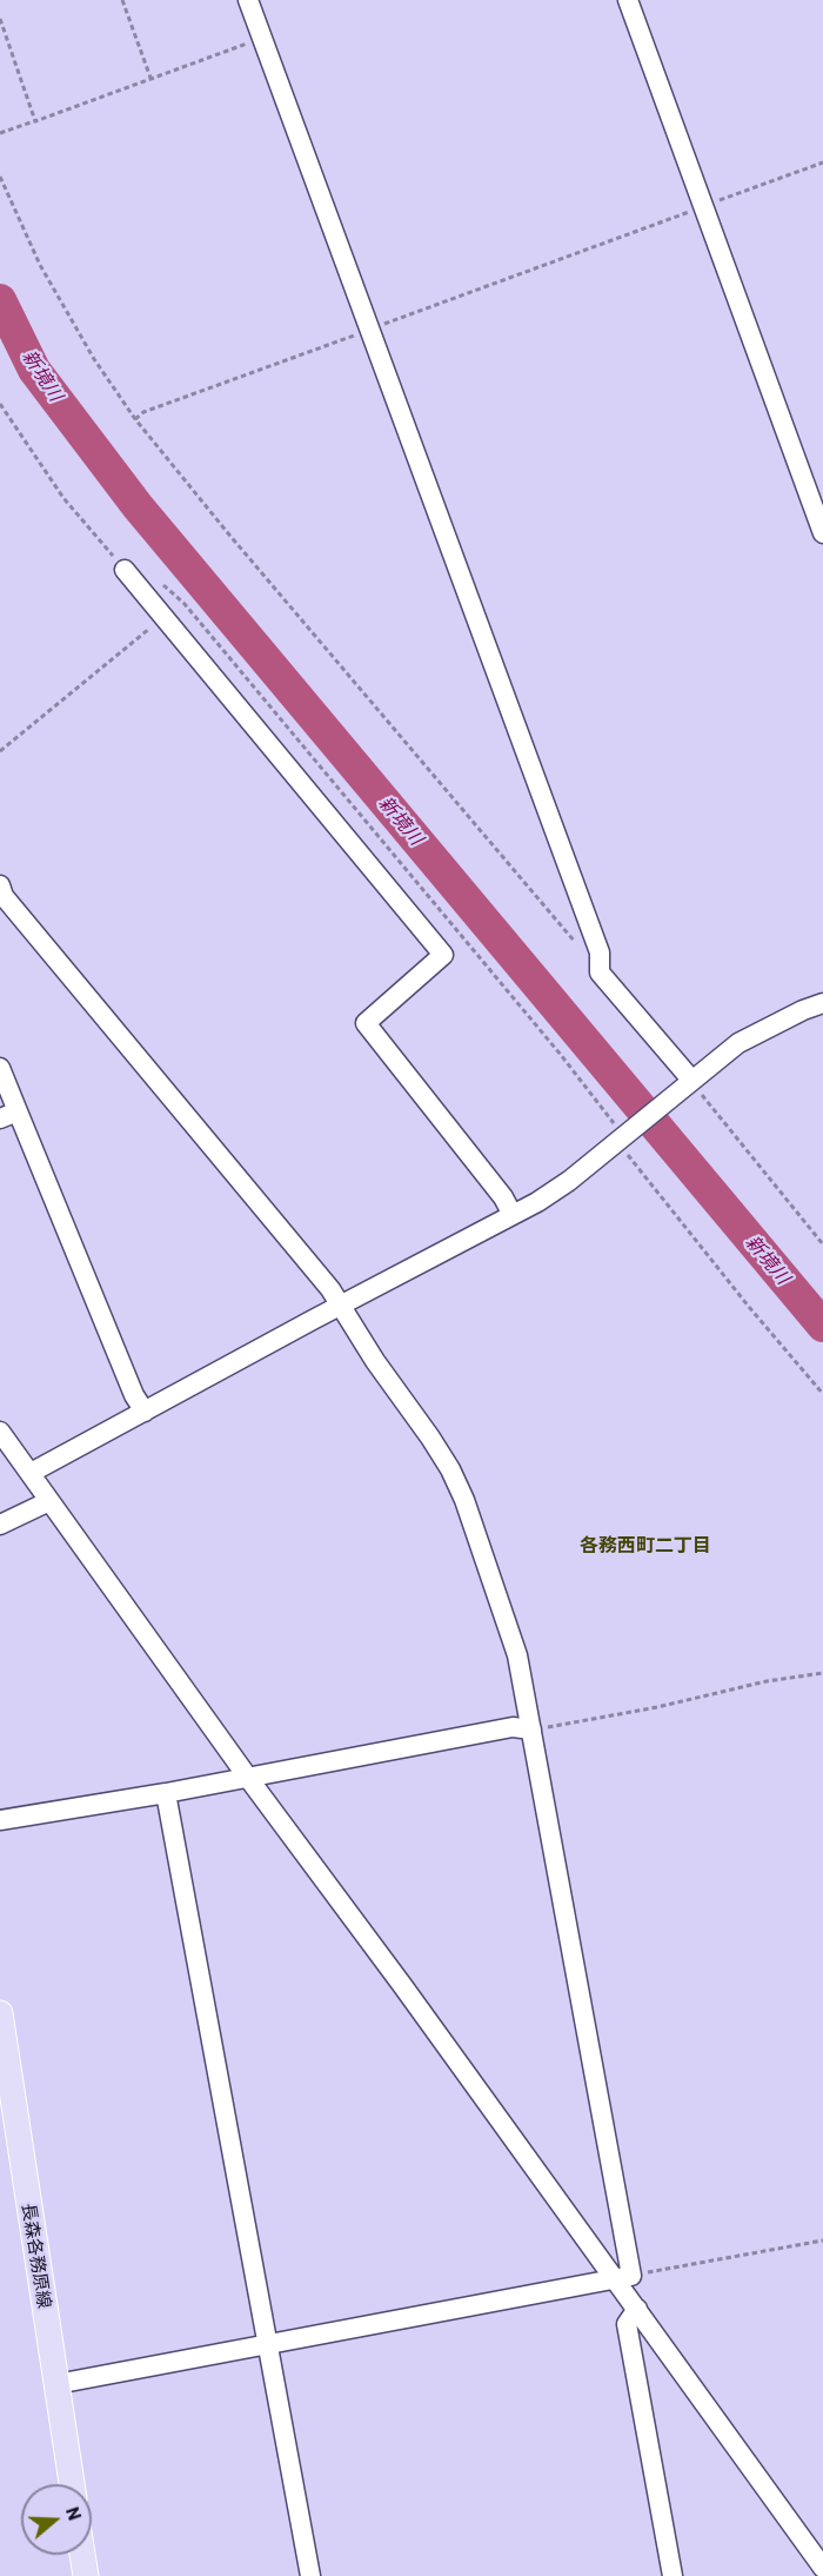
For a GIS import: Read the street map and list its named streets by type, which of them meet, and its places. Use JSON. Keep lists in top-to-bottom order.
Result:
{
  "streets": {
    "main road": ["長森各務原線"]
  },
  "districts": ["各務西町二丁目"],
  "water": ["新境川"],
  "north": "right"
}
